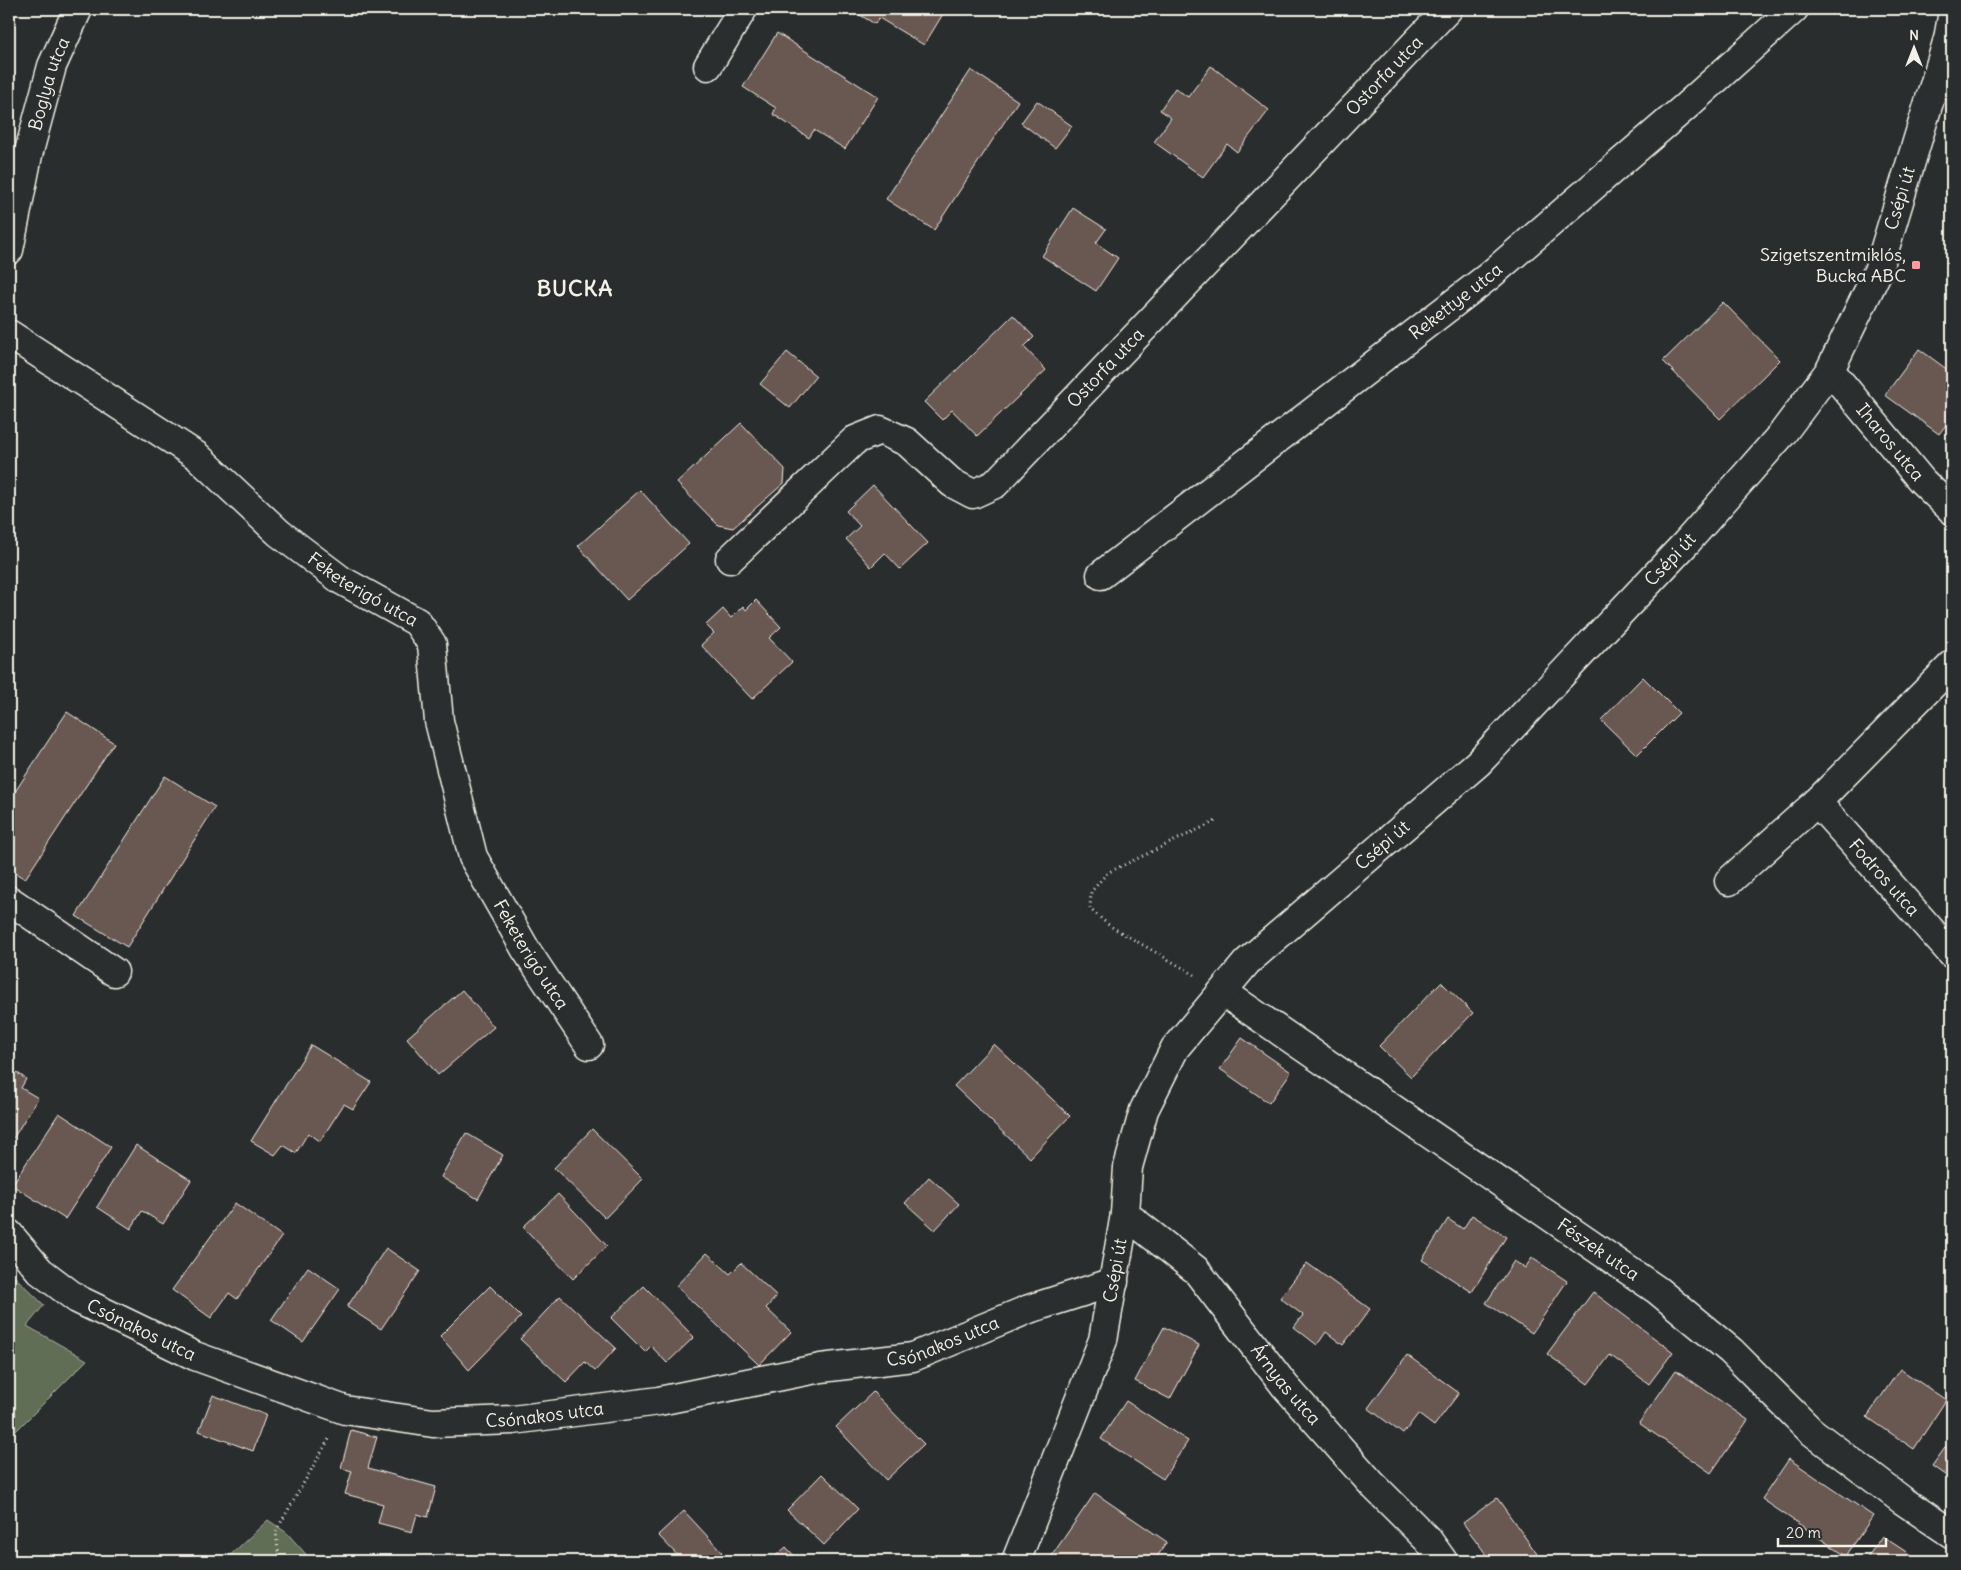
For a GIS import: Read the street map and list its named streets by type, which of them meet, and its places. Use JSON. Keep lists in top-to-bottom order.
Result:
{
  "streets": {
    "street": [
      "Ostorfa utca",
      "Boglya utca",
      "Csépi út",
      "Rekettye utca",
      "Iharos utca",
      "Feketerigó utca",
      "Fodros utca",
      "Fészek utca",
      "Csónakos utca",
      "Árnyas utca"
    ]
  },
  "crossings": [
    ["Csépi út", "Iharos utca"],
    ["Csépi út", "Fészek utca"],
    ["Csépi út", "Csónakos utca"],
    ["Csépi út", "Árnyas utca"]
  ],
  "districts": ["BUCKA"],
  "places": {
    "transit": ["Szigetszentmiklós, Bucka ABC"]
  },
  "scale_bar": "20 m",
  "north": "top"
}
